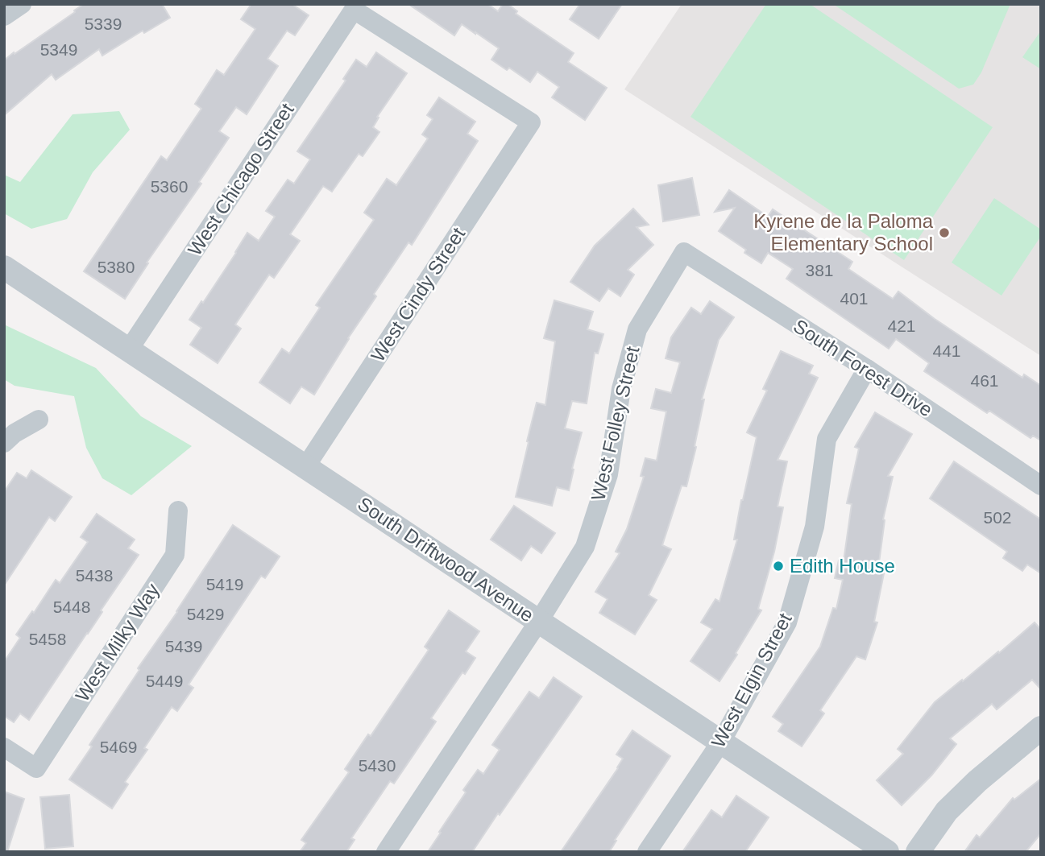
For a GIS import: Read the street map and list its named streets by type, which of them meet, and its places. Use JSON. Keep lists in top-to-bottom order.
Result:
{
  "streets": {
    "street": [
      "West Chicago Street",
      "West Cindy Street",
      "South Forest Drive",
      "West Folley Street",
      "South Driftwood Avenue",
      "West Milky Way",
      "West Elgin Street"
    ]
  },
  "crossings": [
    ["West Chicago Street", "West Cindy Street"],
    ["West Chicago Street", "South Driftwood Avenue"],
    ["West Cindy Street", "South Driftwood Avenue"],
    ["South Forest Drive", "West Folley Street"],
    ["South Forest Drive", "West Elgin Street"],
    ["West Folley Street", "South Driftwood Avenue"],
    ["South Driftwood Avenue", "West Elgin Street"]
  ],
  "places": ["Kyrene de la Paloma Elementary School", "Edith House"],
  "house_numbers": [
    "5339",
    "5349",
    "5360",
    "5380",
    "381",
    "401",
    "421",
    "441",
    "461",
    "502",
    "5438",
    "5419",
    "5448",
    "5429",
    "5458",
    "5439",
    "5449",
    "5469",
    "5430"
  ]
}
